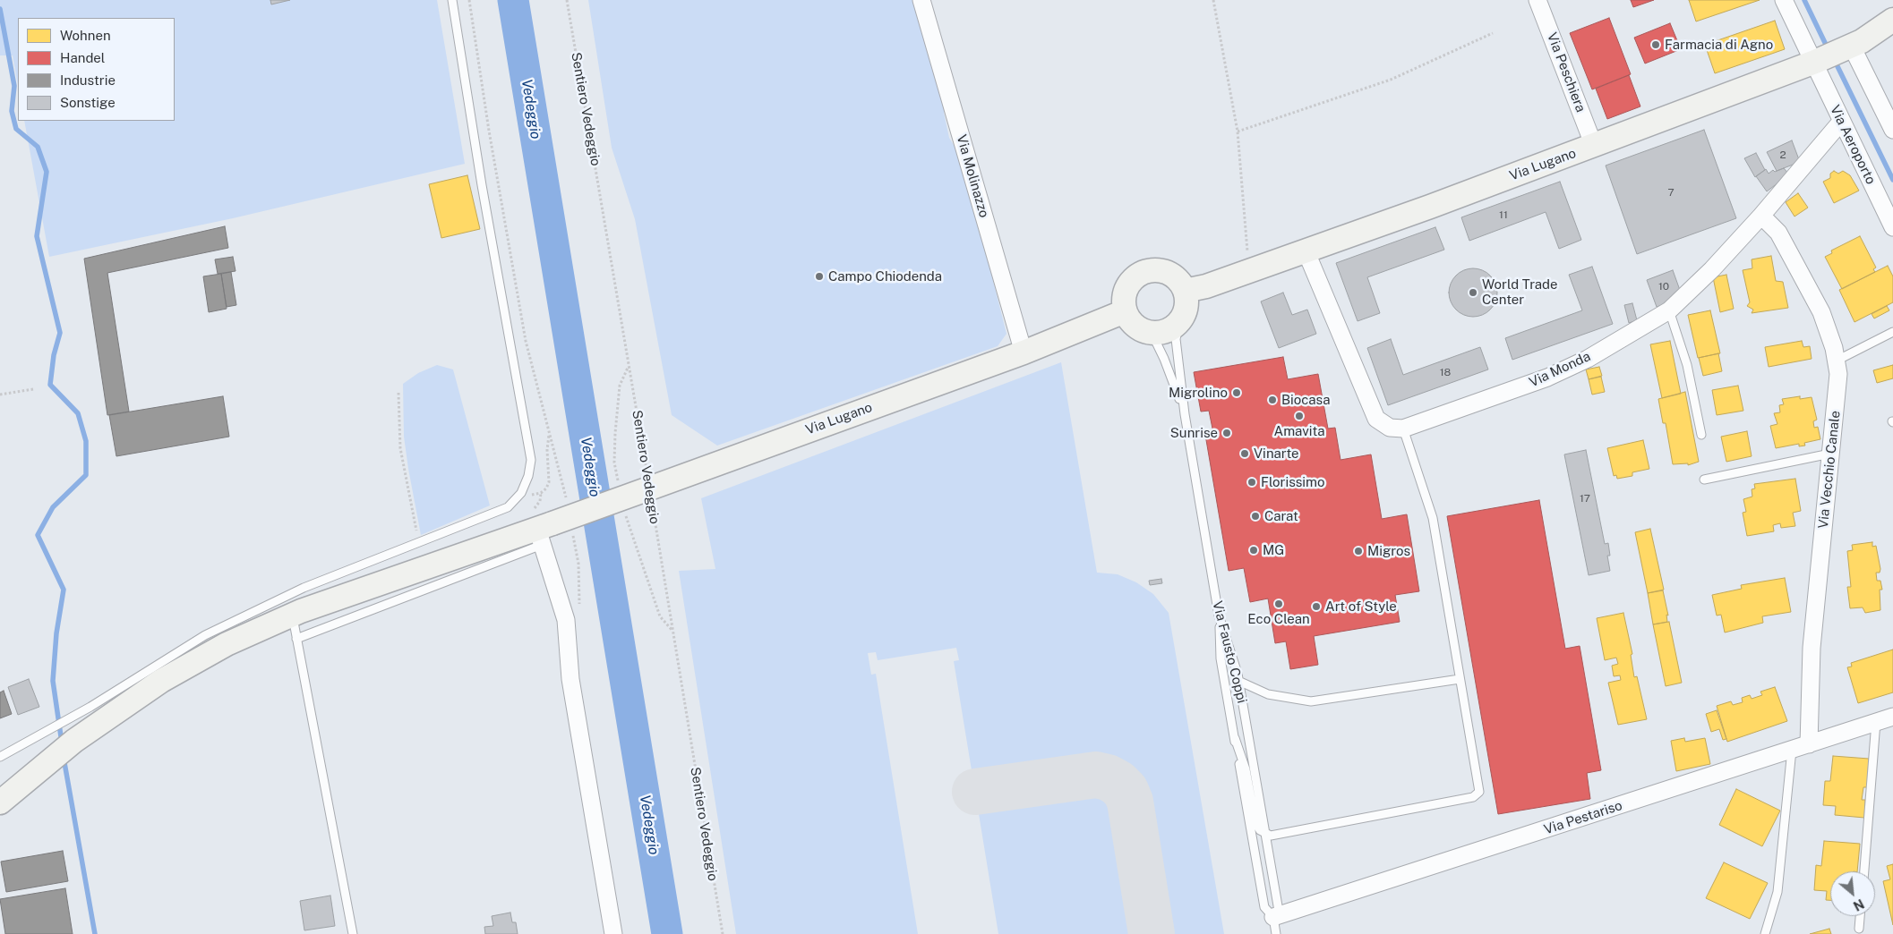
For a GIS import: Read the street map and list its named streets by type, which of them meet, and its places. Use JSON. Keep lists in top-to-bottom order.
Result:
{
  "streets": {
    "main road": ["Via Lugano"],
    "street": [
      "Via Peschiera",
      "Via Aeroporto",
      "Via Molinazzo",
      "Via Monda",
      "Via Vecchio Canale",
      "Via Pestariso"
    ],
    "lane": ["Via Fausto Coppi"],
    "path": ["Sentiero Vedeggio"]
  },
  "crossings": [
    ["Via Peschiera", "Via Lugano"],
    ["Sentiero Vedeggio", "Via Lugano"],
    ["Via Aeroporto", "Via Lugano"],
    ["Via Aeroporto", "Via Monda"],
    ["Via Lugano", "Via Molinazzo"],
    ["Via Lugano", "Via Fausto Coppi"],
    ["Via Monda", "Via Vecchio Canale"],
    ["Via Vecchio Canale", "Via Pestariso"],
    ["Via Fausto Coppi", "Via Pestariso"]
  ],
  "water": ["Vedeggio"],
  "places": [
    "Farmacia di Agno",
    "Campo Chiodenda",
    "World Trade Center",
    "Migrolino",
    "Biocasa",
    "Amavita",
    "Sunrise",
    "Vinarte",
    "Florissimo",
    "Carat",
    "MG",
    "Migros",
    "Eco Clean",
    "Art of Style"
  ],
  "house_numbers": [
    "2",
    "7",
    "11",
    "10",
    "18",
    "17"
  ],
  "legend": [
    "Wohnen",
    "Handel",
    "Industrie",
    "Sonstige"
  ],
  "north": "bottom right"
}
